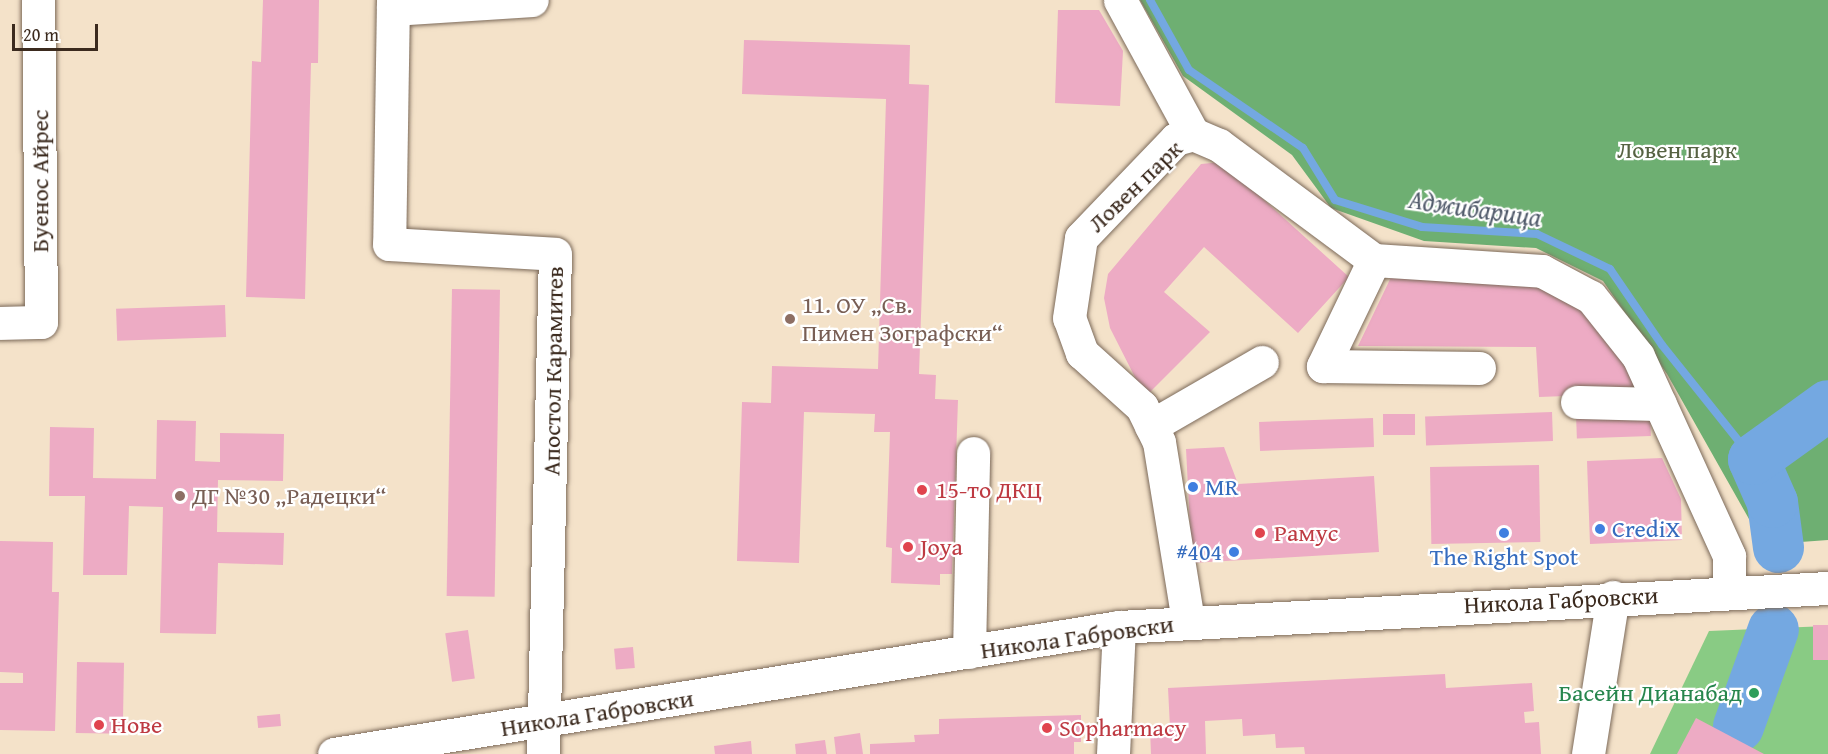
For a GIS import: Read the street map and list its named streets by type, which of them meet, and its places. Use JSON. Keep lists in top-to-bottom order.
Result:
{
  "streets": {
    "street": [
      "Буенос Айрес",
      "Ловен парк",
      "Апостол Карамитев",
      "Никола Габровски"
    ]
  },
  "crossings": [
    ["Ловен парк", "Никола Габровски"],
    ["Апостол Карамитев", "Никола Габровски"]
  ],
  "water": ["Аджибарица"],
  "parks": ["Ловен парк"],
  "places": [
    "11. ОУ „Св. Пимен Зографски“",
    "MR",
    "15-то ДКЦ",
    "ДГ №30 „Радецки“",
    "CrediX",
    "Рамус",
    "The Right Spot",
    "Joya",
    "#404",
    "Басейн Дианабад",
    "Нове",
    "SOpharmacy"
  ],
  "scale_bar": "20 m"
}
